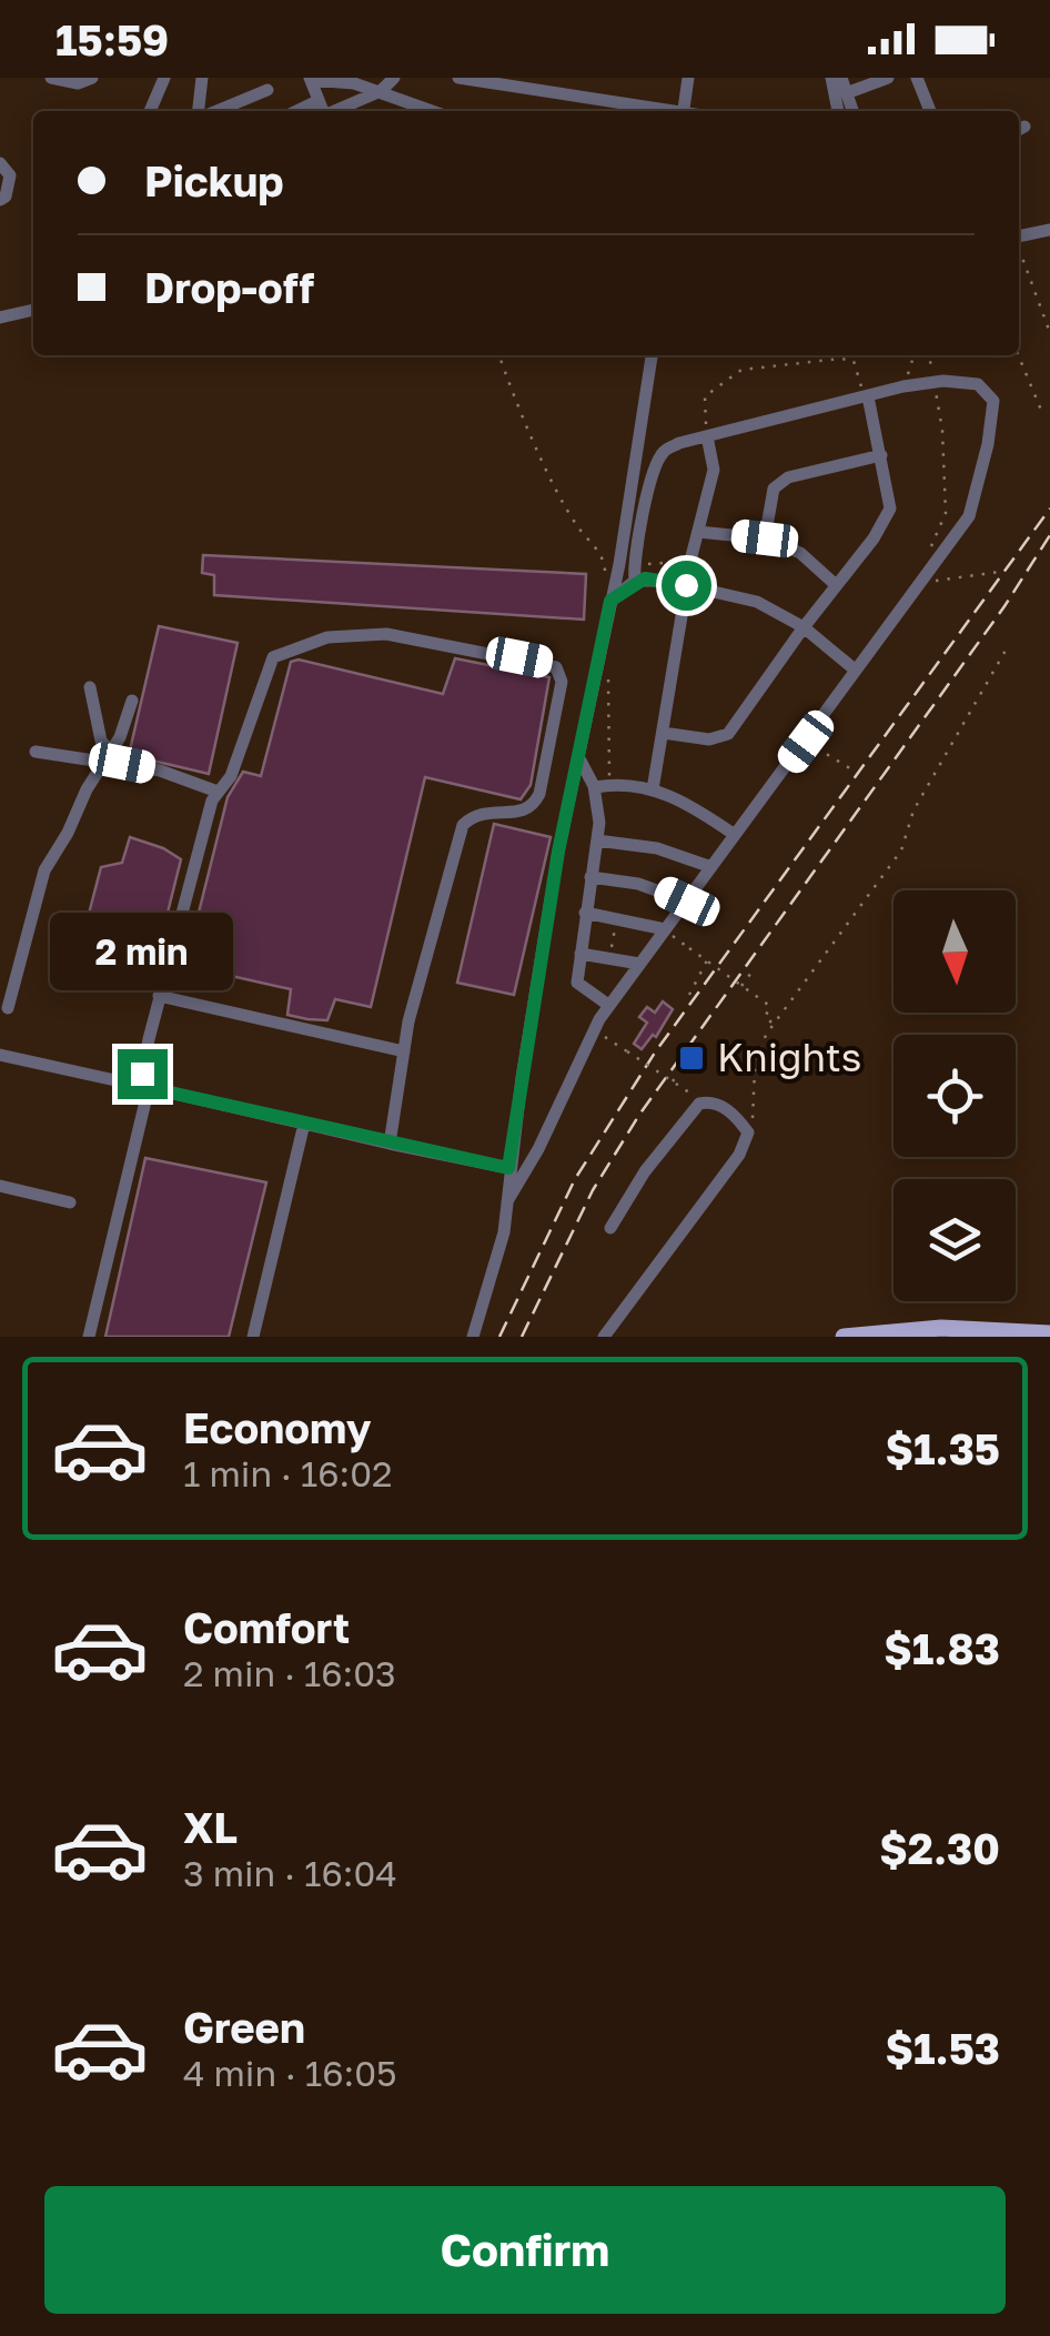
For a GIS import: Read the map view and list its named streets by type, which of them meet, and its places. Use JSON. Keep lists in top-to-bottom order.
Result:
{
  "places": {
    "transit": ["Knights"]
  },
  "north": "bottom",
  "page": {
    "status": "15:59",
    "banner": ["Pickup", "Drop-off"],
    "bubble": "2 min",
    "list": [
      {
        "name": "Economy",
        "note": "1 min · 16:02",
        "value": "$1.35"
      },
      {
        "name": "Comfort",
        "note": "2 min · 16:03",
        "value": "$1.83"
      },
      {
        "name": "XL",
        "note": "3 min · 16:04",
        "value": "$2.30"
      },
      {
        "name": "Green",
        "note": "4 min · 16:05",
        "value": "$1.53"
      }
    ],
    "buttons": "Confirm"
  }
}
